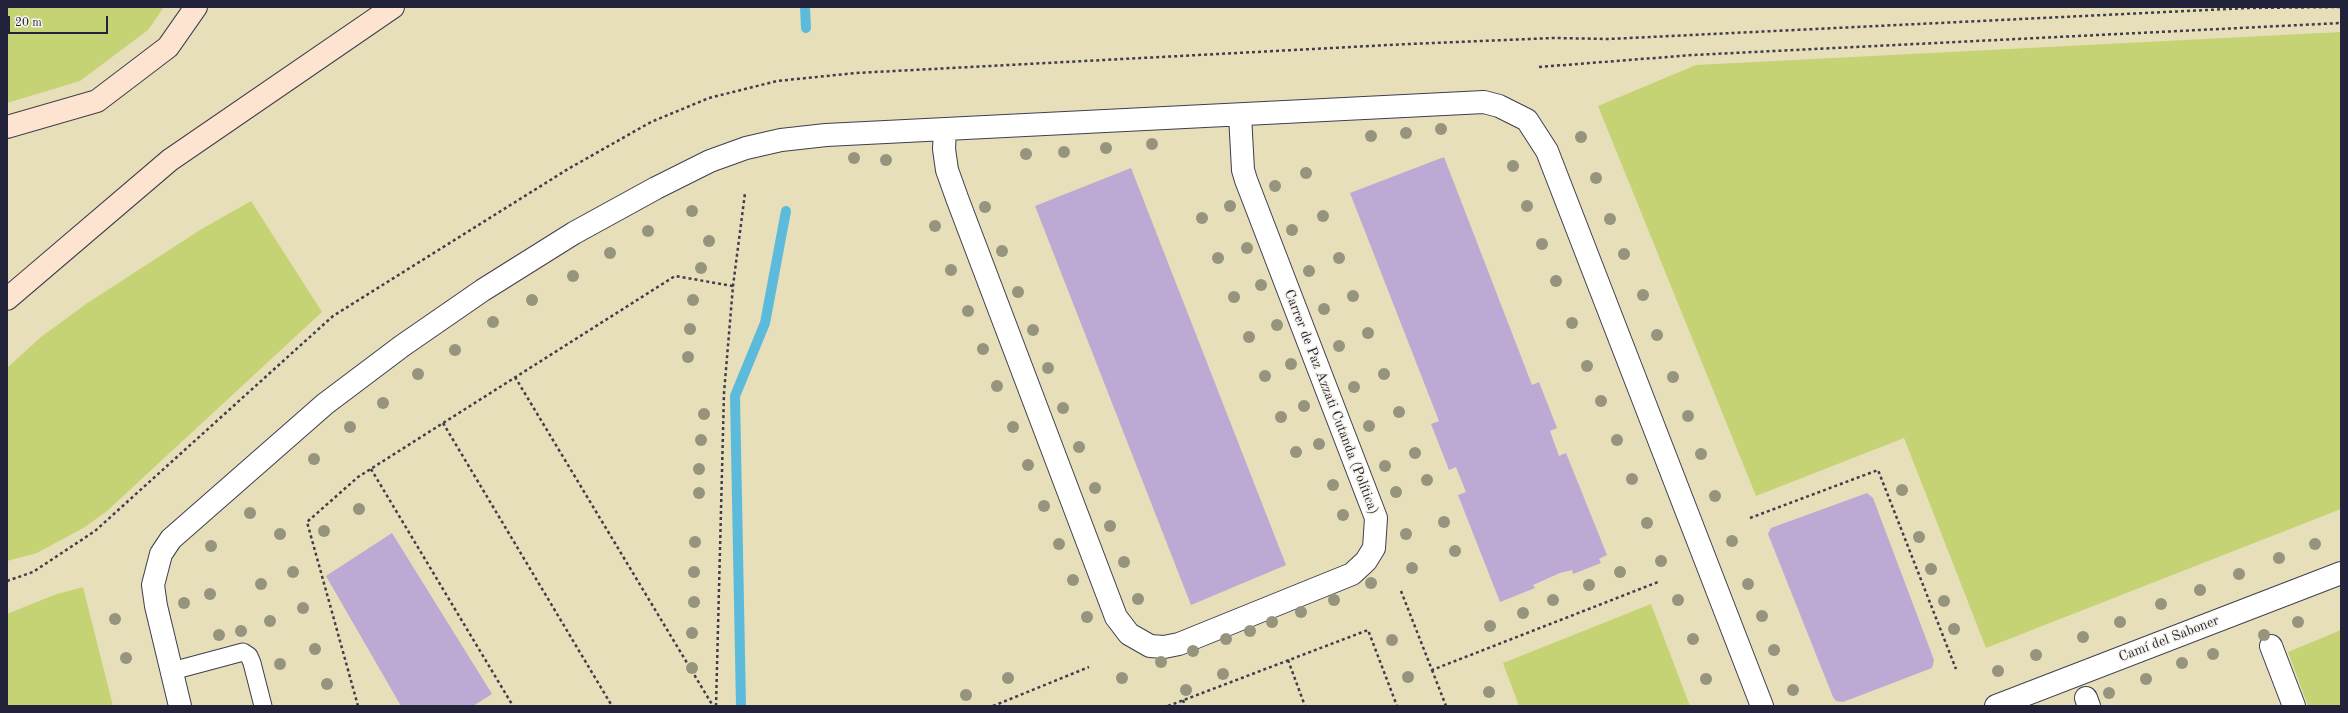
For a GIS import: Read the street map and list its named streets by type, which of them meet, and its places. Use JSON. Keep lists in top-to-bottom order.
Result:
{
  "streets": {
    "street": ["Carrer de Paz Azzati Cutanda (Política)", "Camí del Saboner"]
  },
  "scale_bar": "20 m"
}
